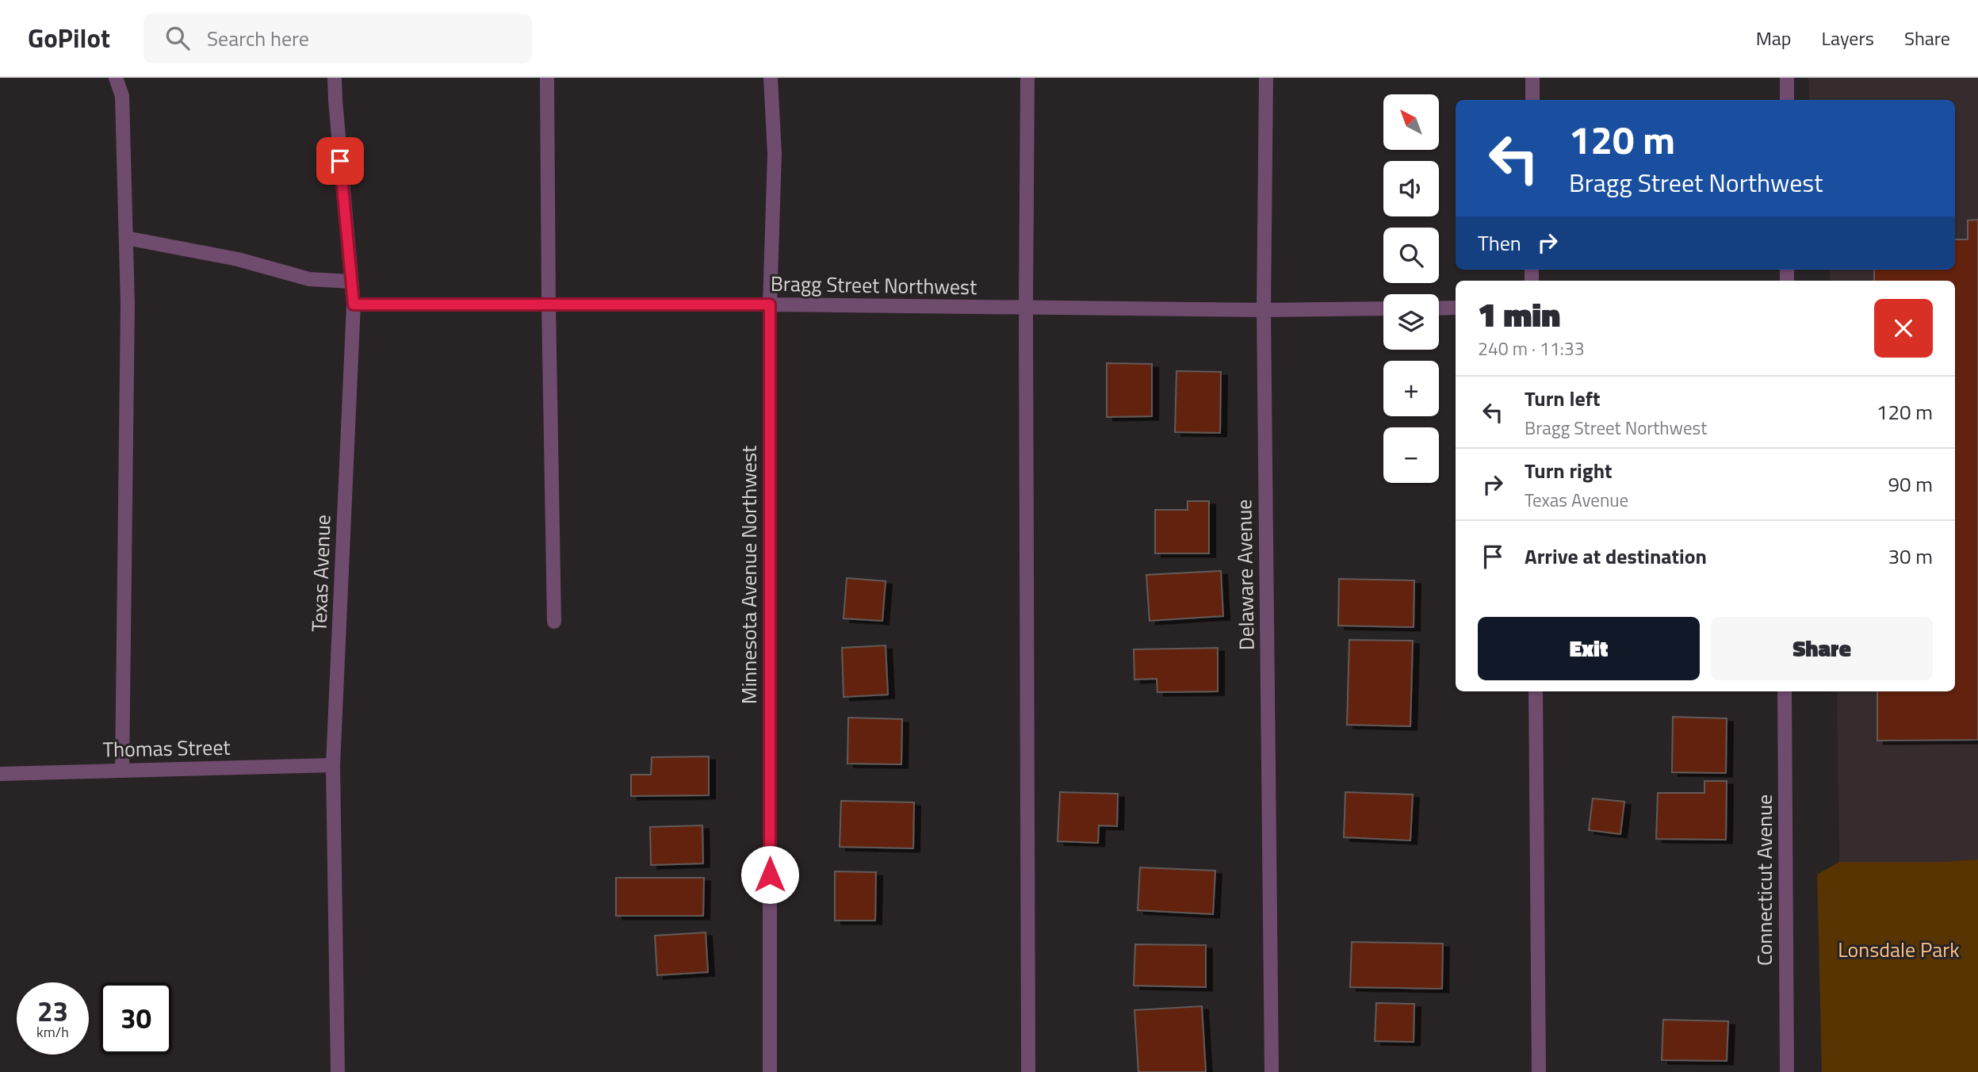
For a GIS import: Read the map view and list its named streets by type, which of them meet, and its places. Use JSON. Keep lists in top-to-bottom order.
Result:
{
  "streets": {
    "street": [
      "Bragg Street Northwest",
      "Texas Avenue",
      "Minnesota Avenue Northwest",
      "Delaware Avenue",
      "Thomas Street",
      "Connecticut Avenue"
    ]
  },
  "crossings": [
    ["Bragg Street Northwest", "Texas Avenue"],
    ["Bragg Street Northwest", "Minnesota Avenue Northwest"],
    ["Bragg Street Northwest", "Delaware Avenue"],
    ["Texas Avenue", "Thomas Street"]
  ],
  "parks": ["Lonsdale Park"],
  "north": "top left",
  "page": {
    "header": "GoPilot",
    "search": "Search here",
    "nav": ["Map", "Layers", "Share"],
    "map_buttons": ["+", "−"],
    "turn": ["120 m", "Bragg Street Northwest"],
    "then": "Then",
    "heading": ["1 min", "240 m · 11:33"],
    "list": [
      {
        "name": "Turn left",
        "note": "Bragg Street Northwest",
        "value": "120 m"
      },
      {
        "name": "Turn right",
        "note": "Texas Avenue",
        "value": "90 m"
      },
      {
        "name": "Arrive at destination",
        "value": "30 m"
      }
    ],
    "buttons": ["Exit", "Share"],
    "speed": "23 km/h",
    "limit": "30"
  }
}
